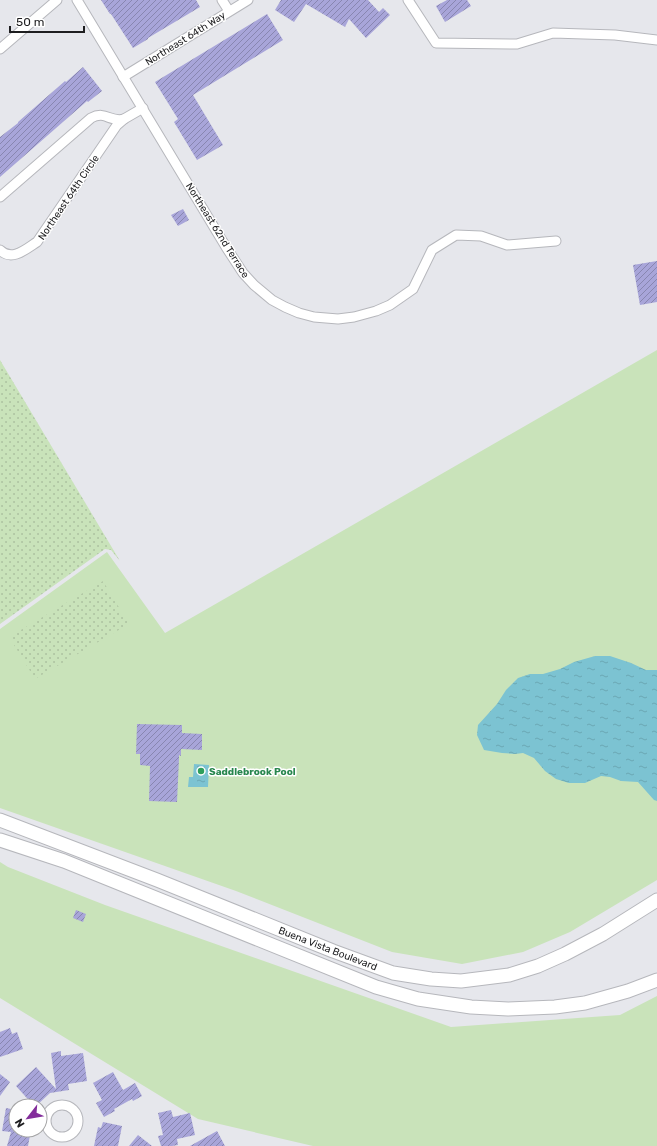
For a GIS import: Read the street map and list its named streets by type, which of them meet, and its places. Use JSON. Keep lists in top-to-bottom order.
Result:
{
  "streets": {
    "main road": ["Buena Vista Boulevard"],
    "street": ["Northeast 64th Way", "Northeast 64th Circle", "Northeast 62nd Terrace"]
  },
  "crossings": [
    ["Northeast 64th Way", "Northeast 62nd Terrace"],
    ["Northeast 64th Circle", "Northeast 62nd Terrace"]
  ],
  "places": ["Saddlebrook Pool"],
  "scale_bar": "50 m",
  "north": "bottom left"
}
